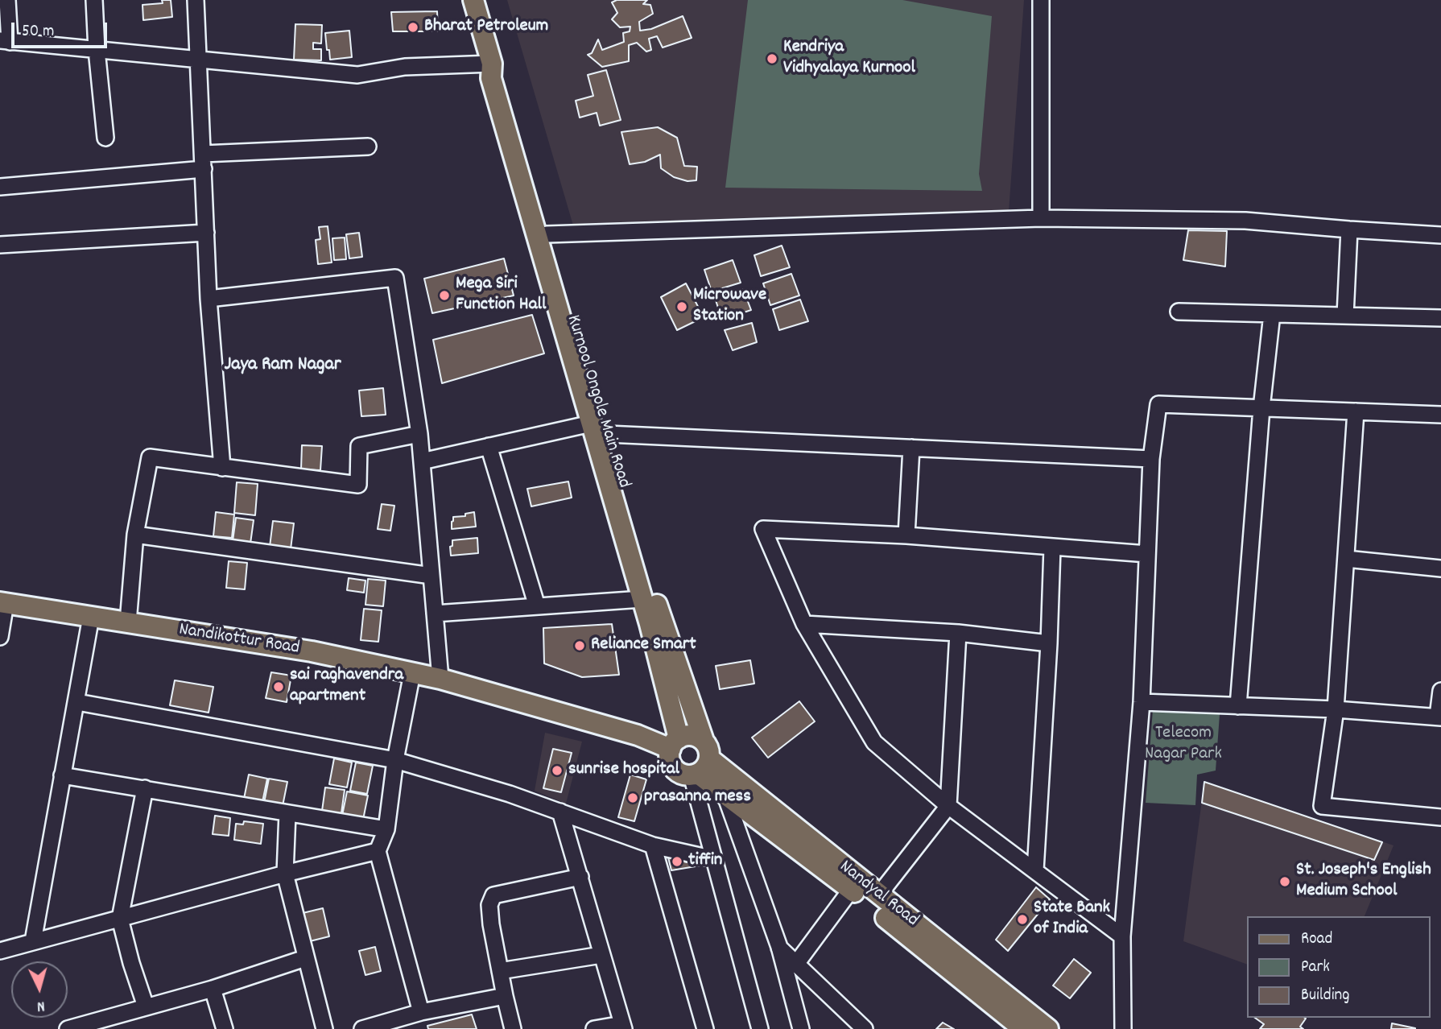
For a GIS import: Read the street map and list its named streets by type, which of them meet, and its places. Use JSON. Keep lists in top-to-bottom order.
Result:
{
  "streets": {
    "main road": ["Kurnool Ongole Main Road", "Nandikottur Road", "Nandyal Road"]
  },
  "crossings": [
    ["Kurnool Ongole Main Road", "Nandikottur Road"],
    ["Kurnool Ongole Main Road", "Nandyal Road"],
    ["Nandikottur Road", "Nandyal Road"]
  ],
  "districts": ["Jaya Ram Nagar"],
  "parks": ["Telecom Nagar Park"],
  "places": [
    "Bharat Petroleum",
    "Kendriya Vidhyalaya Kurnool",
    "Mega Siri Function Hall",
    "Microwave Station",
    "Reliance Smart",
    "sai raghavendra apartment",
    "sunrise hospital",
    "prasanna mess",
    "tiffin",
    "St. Joseph's English Medium School",
    "State Bank of India"
  ],
  "legend": ["Road", "Park", "Building"],
  "scale_bar": "50 m",
  "north": "bottom"
}
